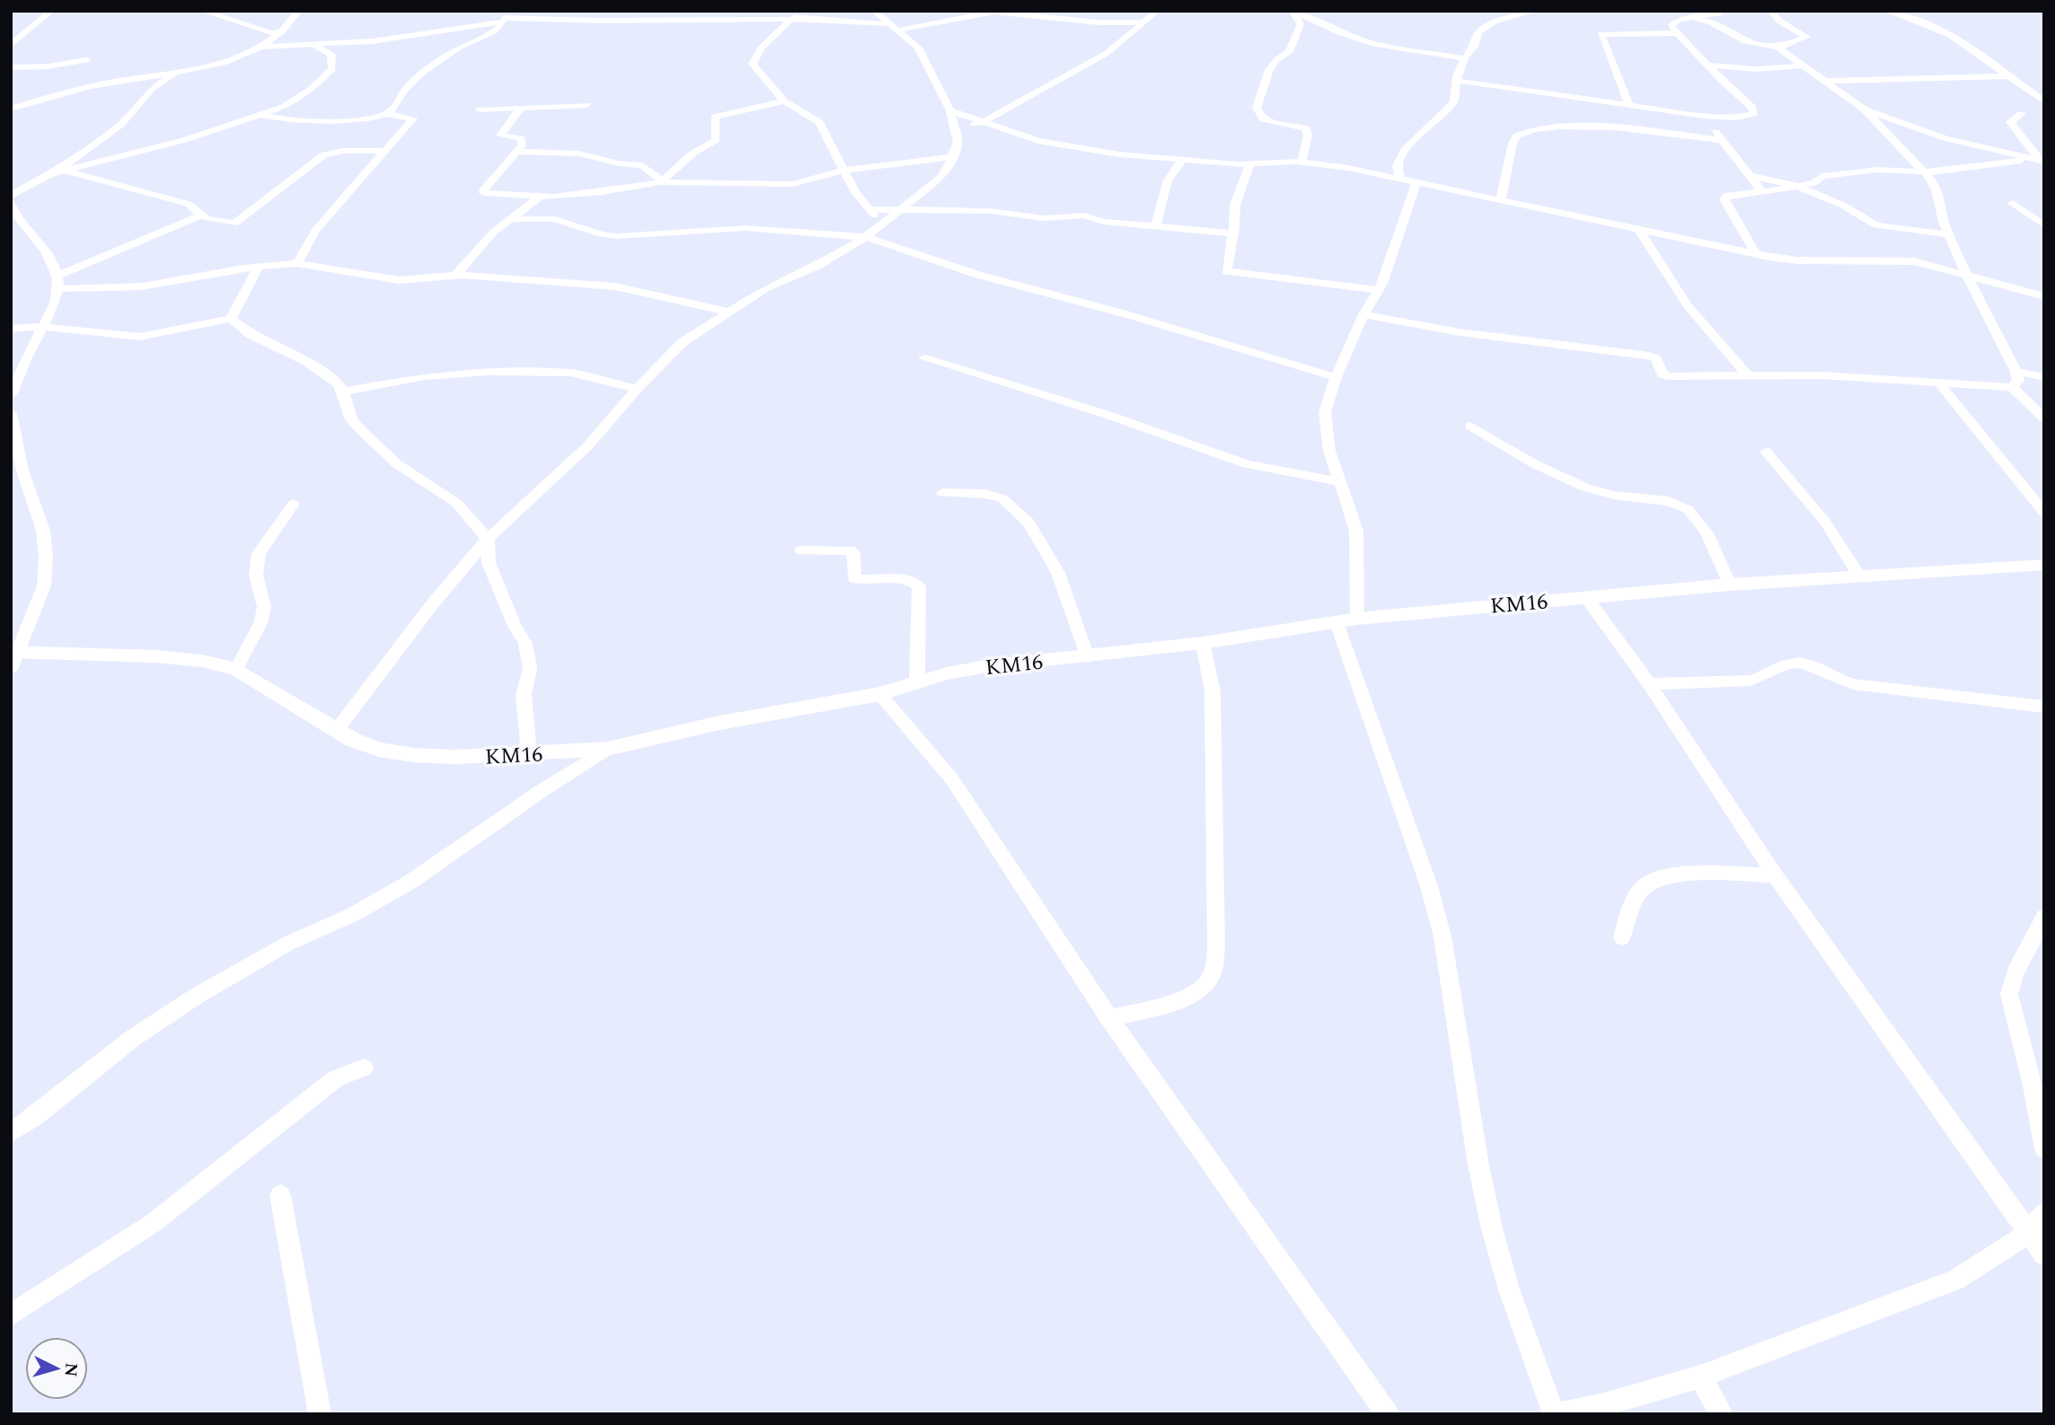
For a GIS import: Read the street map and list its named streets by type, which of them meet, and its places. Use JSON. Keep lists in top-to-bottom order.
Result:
{
  "streets": {
    "street": ["KM16"]
  },
  "north": "right"
}
